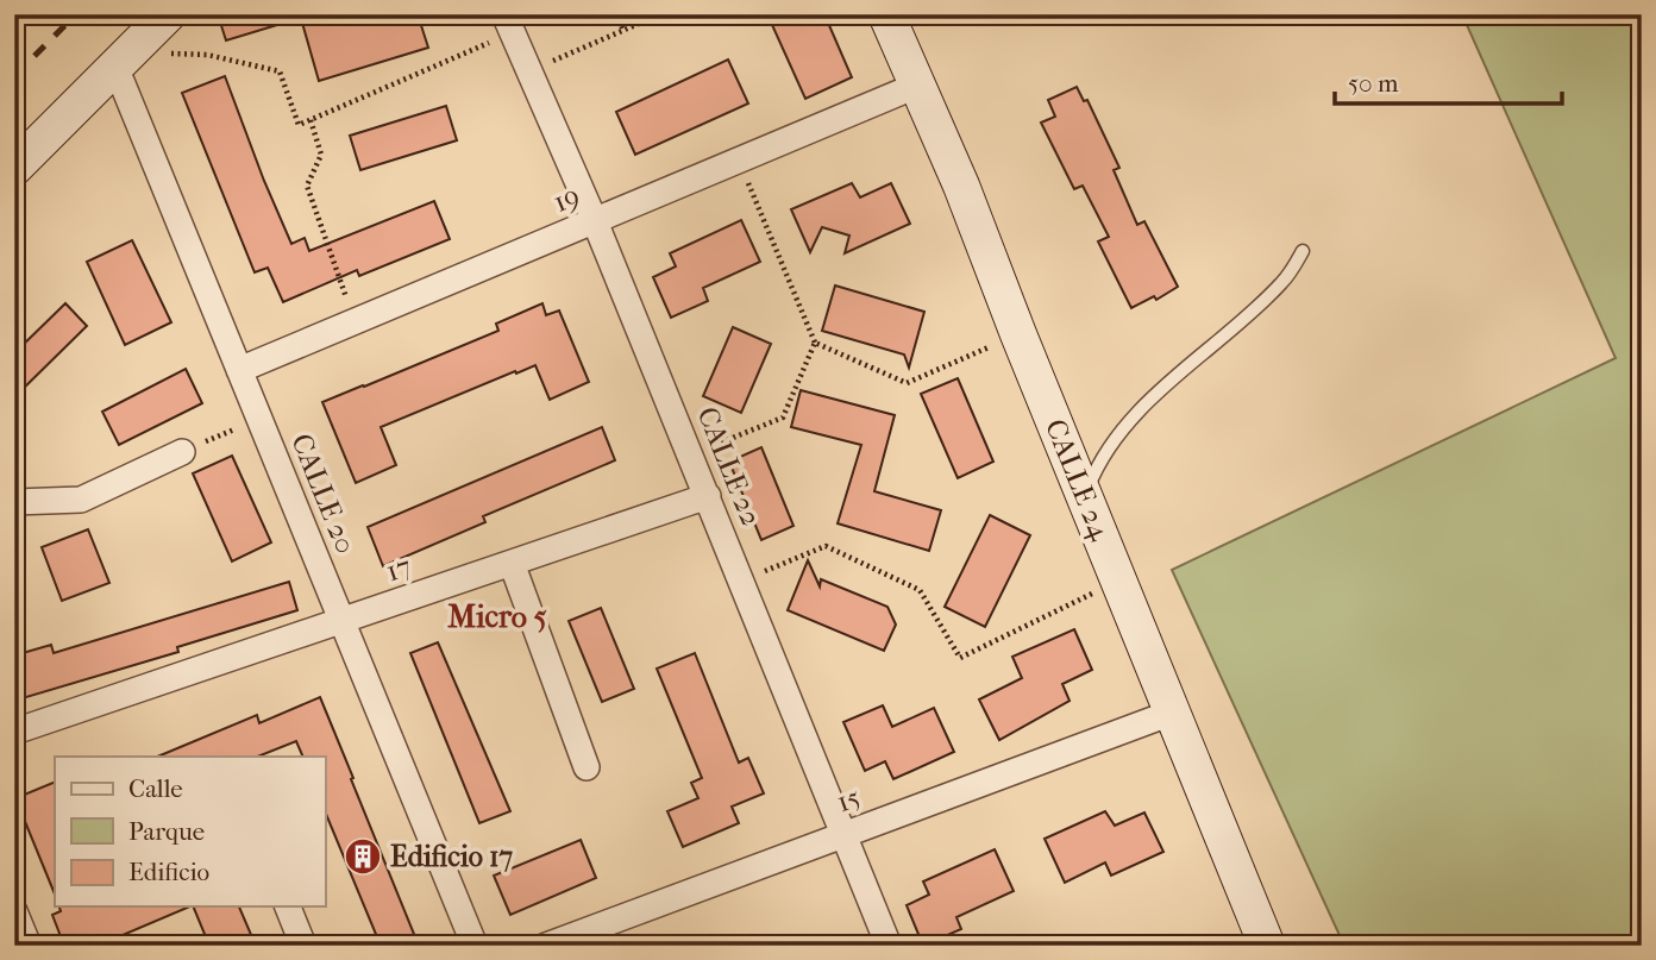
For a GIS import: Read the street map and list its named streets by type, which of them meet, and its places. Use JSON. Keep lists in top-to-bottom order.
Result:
{
  "streets": {
    "street": [
      "19",
      "CALLE 22",
      "CALLE 24",
      "CALLE 20",
      "17",
      "15"
    ]
  },
  "crossings": [
    ["19", "CALLE 22"],
    ["19", "CALLE 24"],
    ["19", "CALLE 20"],
    ["CALLE 22", "17"],
    ["CALLE 22", "15"],
    ["CALLE 24", "15"],
    ["CALLE 20", "17"]
  ],
  "districts": ["Micro 5"],
  "places": {
    "building": ["Edificio 17"]
  },
  "legend": ["Calle", "Parque", "Edificio"],
  "scale_bar": "50 m"
}
